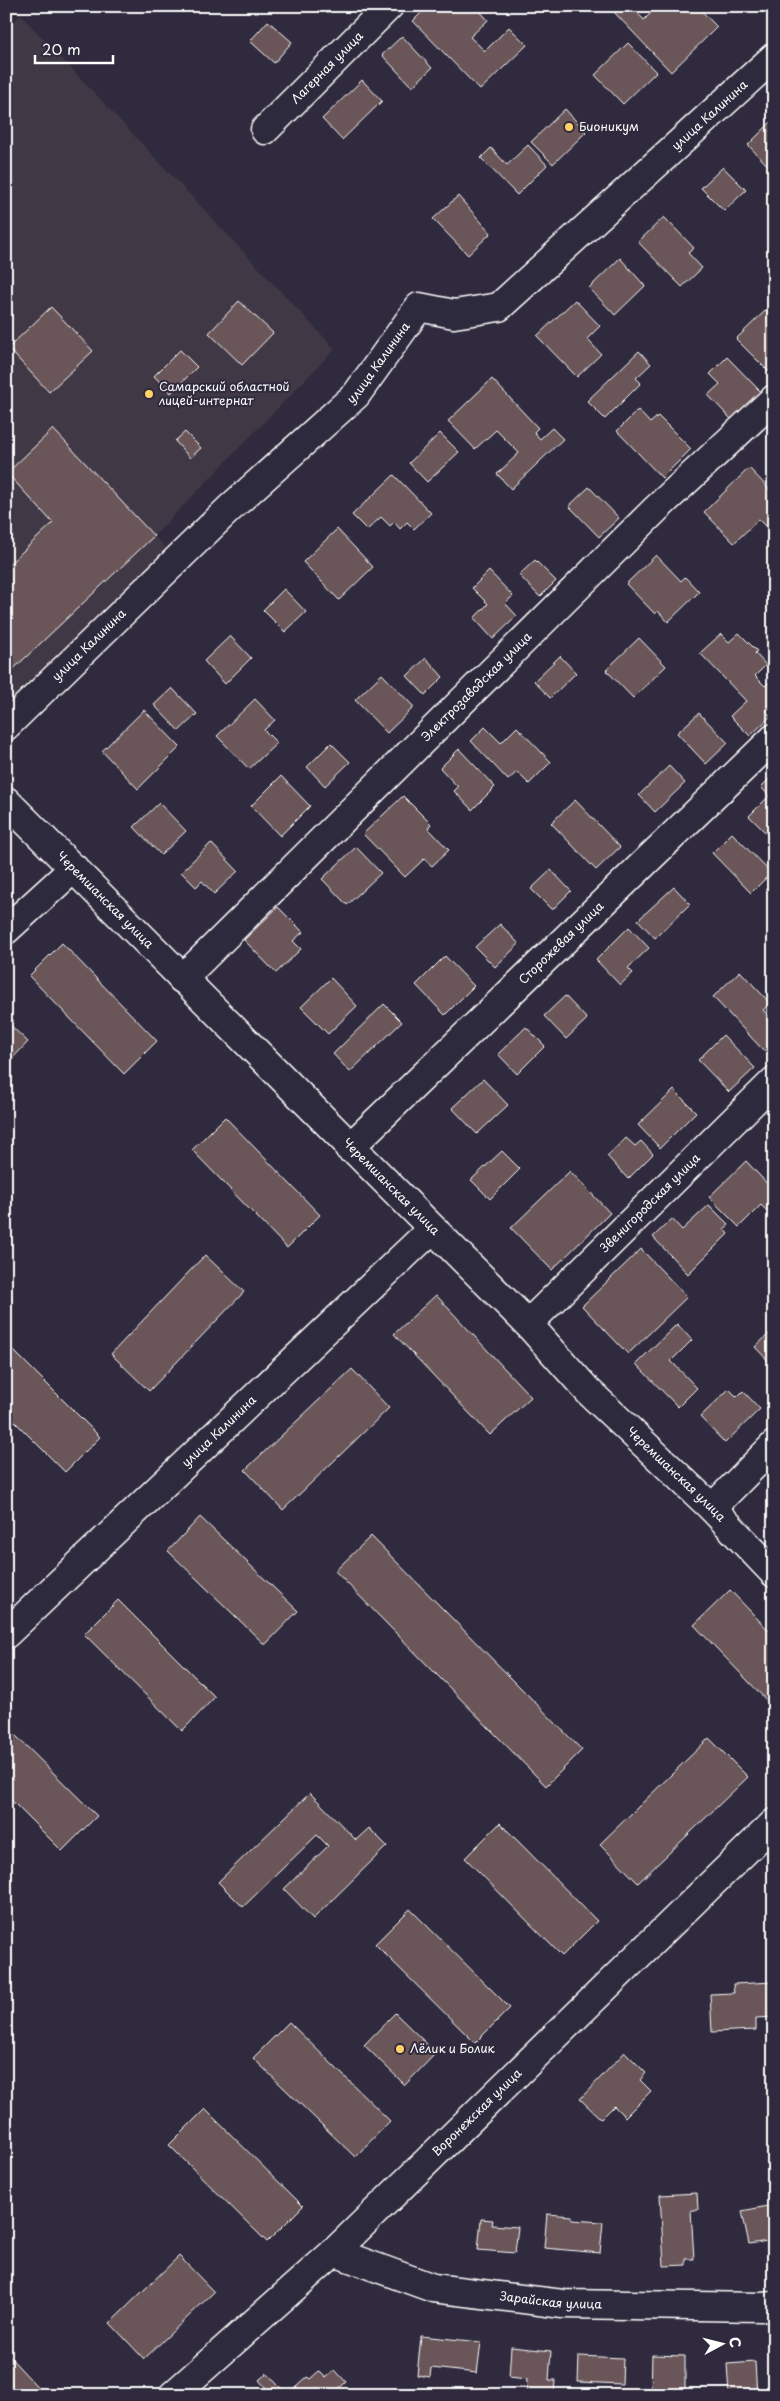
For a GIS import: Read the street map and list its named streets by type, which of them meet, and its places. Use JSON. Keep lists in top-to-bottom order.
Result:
{
  "streets": {
    "street": [
      "Лагерная улица",
      "улица Калинина",
      "Электрозаводская улица",
      "Черемшанская улица",
      "Сторожевая улица",
      "Звенигородская улица",
      "Воронежская улица",
      "Зарайская улица"
    ]
  },
  "crossings": [
    ["улица Калинина", "Черемшанская улица"],
    ["Электрозаводская улица", "Черемшанская улица"],
    ["Черемшанская улица", "Сторожевая улица"],
    ["Черемшанская улица", "Звенигородская улица"],
    ["Воронежская улица", "Зарайская улица"]
  ],
  "places": ["Бионикум", "Самарский областной лицей-интернат", "Лёлик и Болик"],
  "scale_bar": "20 m",
  "north": "right"
}
